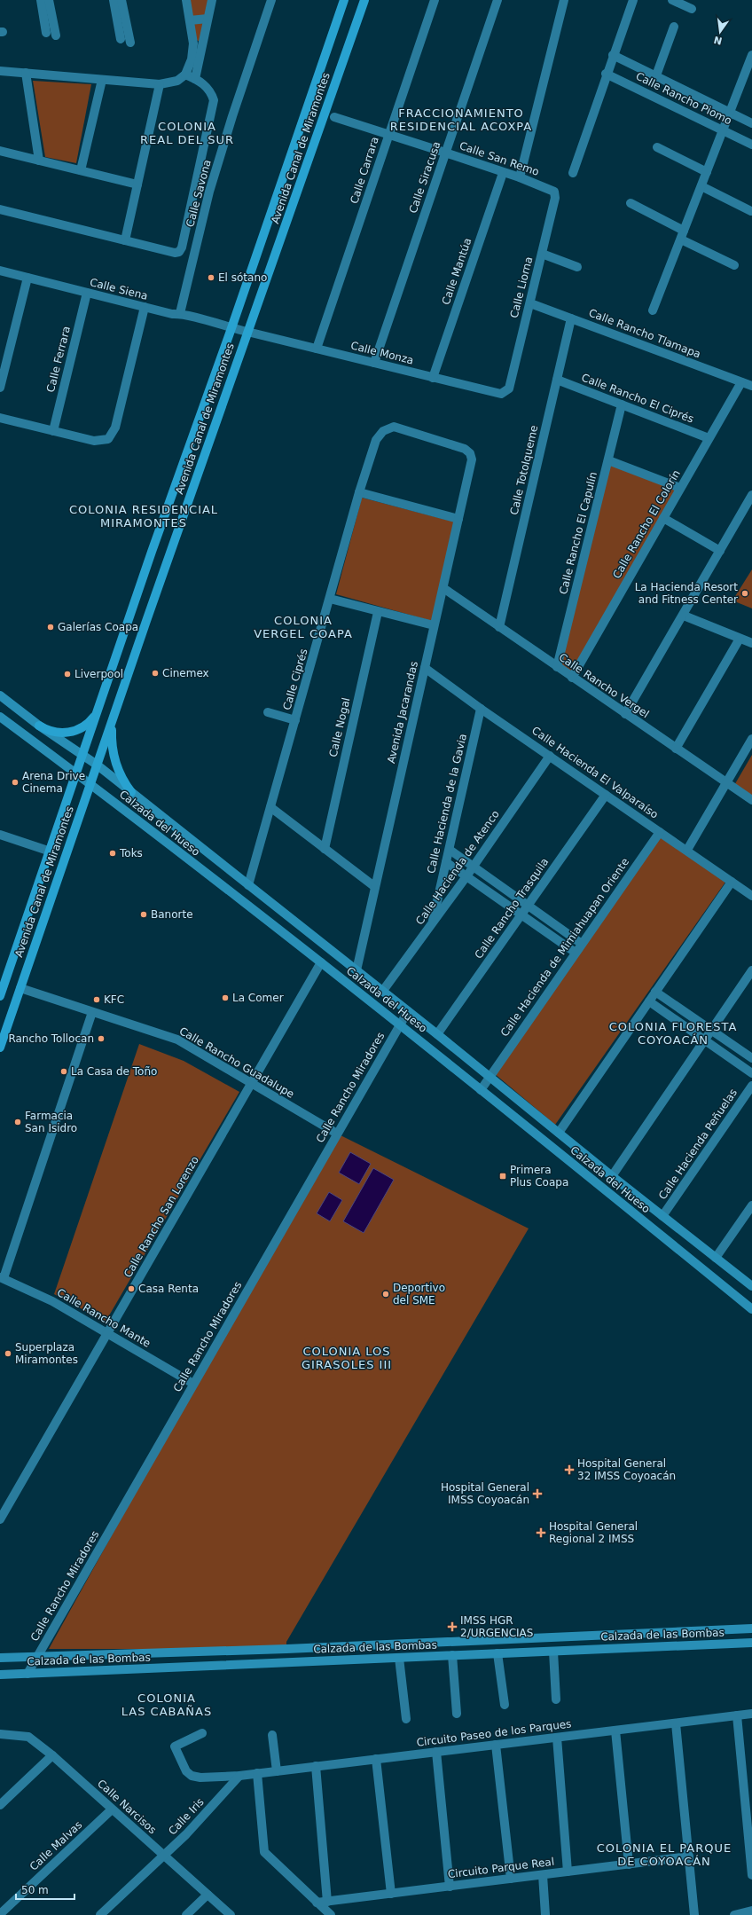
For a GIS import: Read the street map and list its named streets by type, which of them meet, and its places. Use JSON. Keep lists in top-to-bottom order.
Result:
{
  "streets": {
    "main road": ["Avenida Canal de Miramontes", "Calzada del Hueso", "Calzada de las Bombas"],
    "street": [
      "Calle Rancho Piomo",
      "Calle San Remo",
      "Calle Carrara",
      "Calle Siracusa",
      "Calle Savona",
      "Calle Mantúa",
      "Calle Liorna",
      "Calle Siena",
      "Calle Rancho Tlamapa",
      "Calle Monza",
      "Calle Ferrara",
      "Calle Rancho El Ciprés",
      "Calle Totolqueme",
      "Calle Rancho El Colorín",
      "Calle Rancho El Capulín",
      "Calle Ciprés",
      "Calle Rancho Vergel",
      "Avenida Jacarandas",
      "Calle Nogal",
      "Calle Hacienda El Valparaíso",
      "Calle Hacienda de la Gavia",
      "Calle Hacienda de Atenco",
      "Calle Rancho Trasquila",
      "Calle Hacienda de Mimiahuapan Oriente",
      "Calle Rancho Guadalupe",
      "Calle Rancho Miradores",
      "Calle Hacienda Peñuelas",
      "Calle Rancho San Lorenzo",
      "Calle Rancho Mante",
      "Circuito Paseo de los Parques",
      "Calle Narcisos",
      "Calle Iris",
      "Calle Malvas",
      "Circuito Parque Real"
    ]
  },
  "crossings": [
    ["Avenida Canal de Miramontes", "Calle Siena"],
    ["Avenida Canal de Miramontes", "Calle Monza"],
    ["Avenida Canal de Miramontes", "Calzada del Hueso"],
    ["Avenida Canal de Miramontes", "Calle Rancho Guadalupe"],
    ["Calle San Remo", "Calle Carrara"],
    ["Calle San Remo", "Calle Siracusa"],
    ["Calle San Remo", "Calle Mantúa"],
    ["Calle San Remo", "Calle Liorna"],
    ["Calle Carrara", "Calle Monza"],
    ["Calle Siracusa", "Calle Monza"],
    ["Calle Savona", "Calle Siena"],
    ["Calle Mantúa", "Calle Monza"],
    ["Calle Liorna", "Calle Rancho Tlamapa"],
    ["Calle Liorna", "Calle Monza"],
    ["Calle Siena", "Calle Monza"],
    ["Calle Siena", "Calle Ferrara"],
    ["Calle Rancho Tlamapa", "Calle Totolqueme"],
    ["Calle Rancho Tlamapa", "Calle Rancho El Colorín"],
    ["Calle Rancho El Ciprés", "Calle Totolqueme"],
    ["Calle Rancho El Ciprés", "Calle Rancho El Colorín"],
    ["Calle Rancho El Ciprés", "Calle Rancho El Capulín"],
    ["Calle Totolqueme", "Calle Rancho Vergel"],
    ["Calle Rancho El Colorín", "Calle Rancho Vergel"],
    ["Calle Rancho El Capulín", "Calle Rancho Vergel"],
    ["Calle Ciprés", "Avenida Jacarandas"],
    ["Calle Ciprés", "Calzada del Hueso"],
    ["Calle Rancho Vergel", "Avenida Jacarandas"],
    ["Avenida Jacarandas", "Calle Hacienda El Valparaíso"],
    ["Avenida Jacarandas", "Calzada del Hueso"],
    ["Calle Hacienda El Valparaíso", "Calle Hacienda de la Gavia"],
    ["Calle Hacienda El Valparaíso", "Calle Hacienda de Atenco"],
    ["Calle Hacienda El Valparaíso", "Calle Rancho Trasquila"],
    ["Calle Hacienda El Valparaíso", "Calle Hacienda de Mimiahuapan Oriente"],
    ["Calle Hacienda de la Gavia", "Calle Hacienda de Atenco"],
    ["Calzada del Hueso", "Calle Hacienda de Atenco"],
    ["Calzada del Hueso", "Calle Rancho Trasquila"],
    ["Calzada del Hueso", "Calle Hacienda de Mimiahuapan Oriente"],
    ["Calzada del Hueso", "Calle Rancho Miradores"],
    ["Calzada del Hueso", "Calle Hacienda Peñuelas"],
    ["Calzada del Hueso", "Calle Rancho San Lorenzo"],
    ["Calle Rancho Guadalupe", "Calle Rancho Miradores"],
    ["Calle Rancho Guadalupe", "Calle Rancho San Lorenzo"],
    ["Calle Rancho Miradores", "Calle Rancho Mante"],
    ["Calle Rancho Miradores", "Calzada de las Bombas"],
    ["Calle Rancho San Lorenzo", "Calle Rancho Mante"],
    ["Circuito Paseo de los Parques", "Calle Iris"],
    ["Calle Narcisos", "Calle Iris"],
    ["Calle Narcisos", "Calle Malvas"]
  ],
  "districts": [
    "FRACCIONAMIENTO RESIDENCIAL ACOXPA",
    "COLONIA REAL DEL SUR",
    "COLONIA RESIDENCIAL MIRAMONTES",
    "COLONIA VERGEL COAPA",
    "COLONIA FLORESTA COYOACÁN",
    "COLONIA LOS GIRASOLES III",
    "COLONIA LAS CABAÑAS",
    "COLONIA EL PARQUE DE COYOACÁN"
  ],
  "places": {
    "other": [
      "El sótano",
      "La Hacienda Resort and Fitness Center",
      "Galerías Coapa",
      "Cinemex",
      "Liverpool",
      "Arena Drive Cinema",
      "Toks",
      "Banorte",
      "La Comer",
      "KFC",
      "Rancho Tollocan",
      "La Casa de Toño",
      "Farmacia San Isidro",
      "Casa Renta",
      "Deportivo del SME",
      "Superplaza Miramontes"
    ],
    "transit": ["Primera Plus Coapa"],
    "health": [
      "Hospital General 32 IMSS Coyoacán",
      "Hospital General IMSS Coyoacán",
      "Hospital General Regional 2 IMSS",
      "IMSS HGR 2/URGENCIAS"
    ]
  },
  "scale_bar": "50 m",
  "north": "bottom"
}
